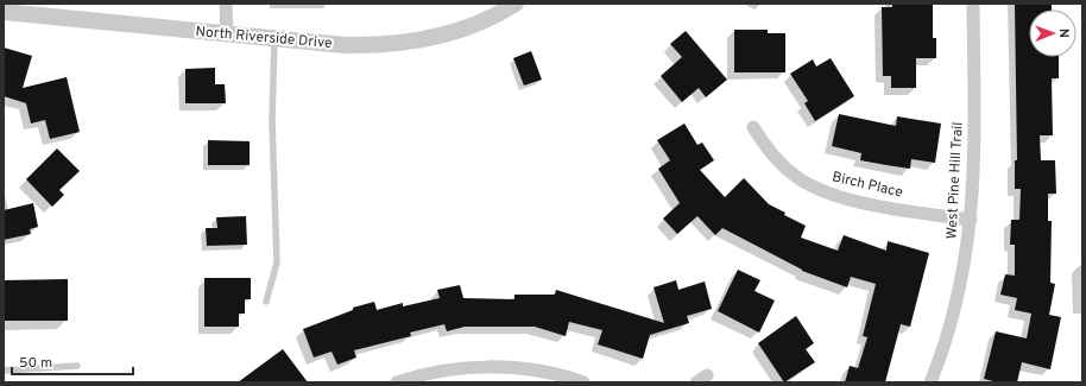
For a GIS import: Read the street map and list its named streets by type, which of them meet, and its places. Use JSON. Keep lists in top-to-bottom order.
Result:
{
  "streets": {
    "street": ["North Riverside Drive", "West Pine Hill Trail", "Birch Place"]
  },
  "crossings": [
    ["West Pine Hill Trail", "Birch Place"]
  ],
  "scale_bar": "50 m",
  "north": "right"
}
